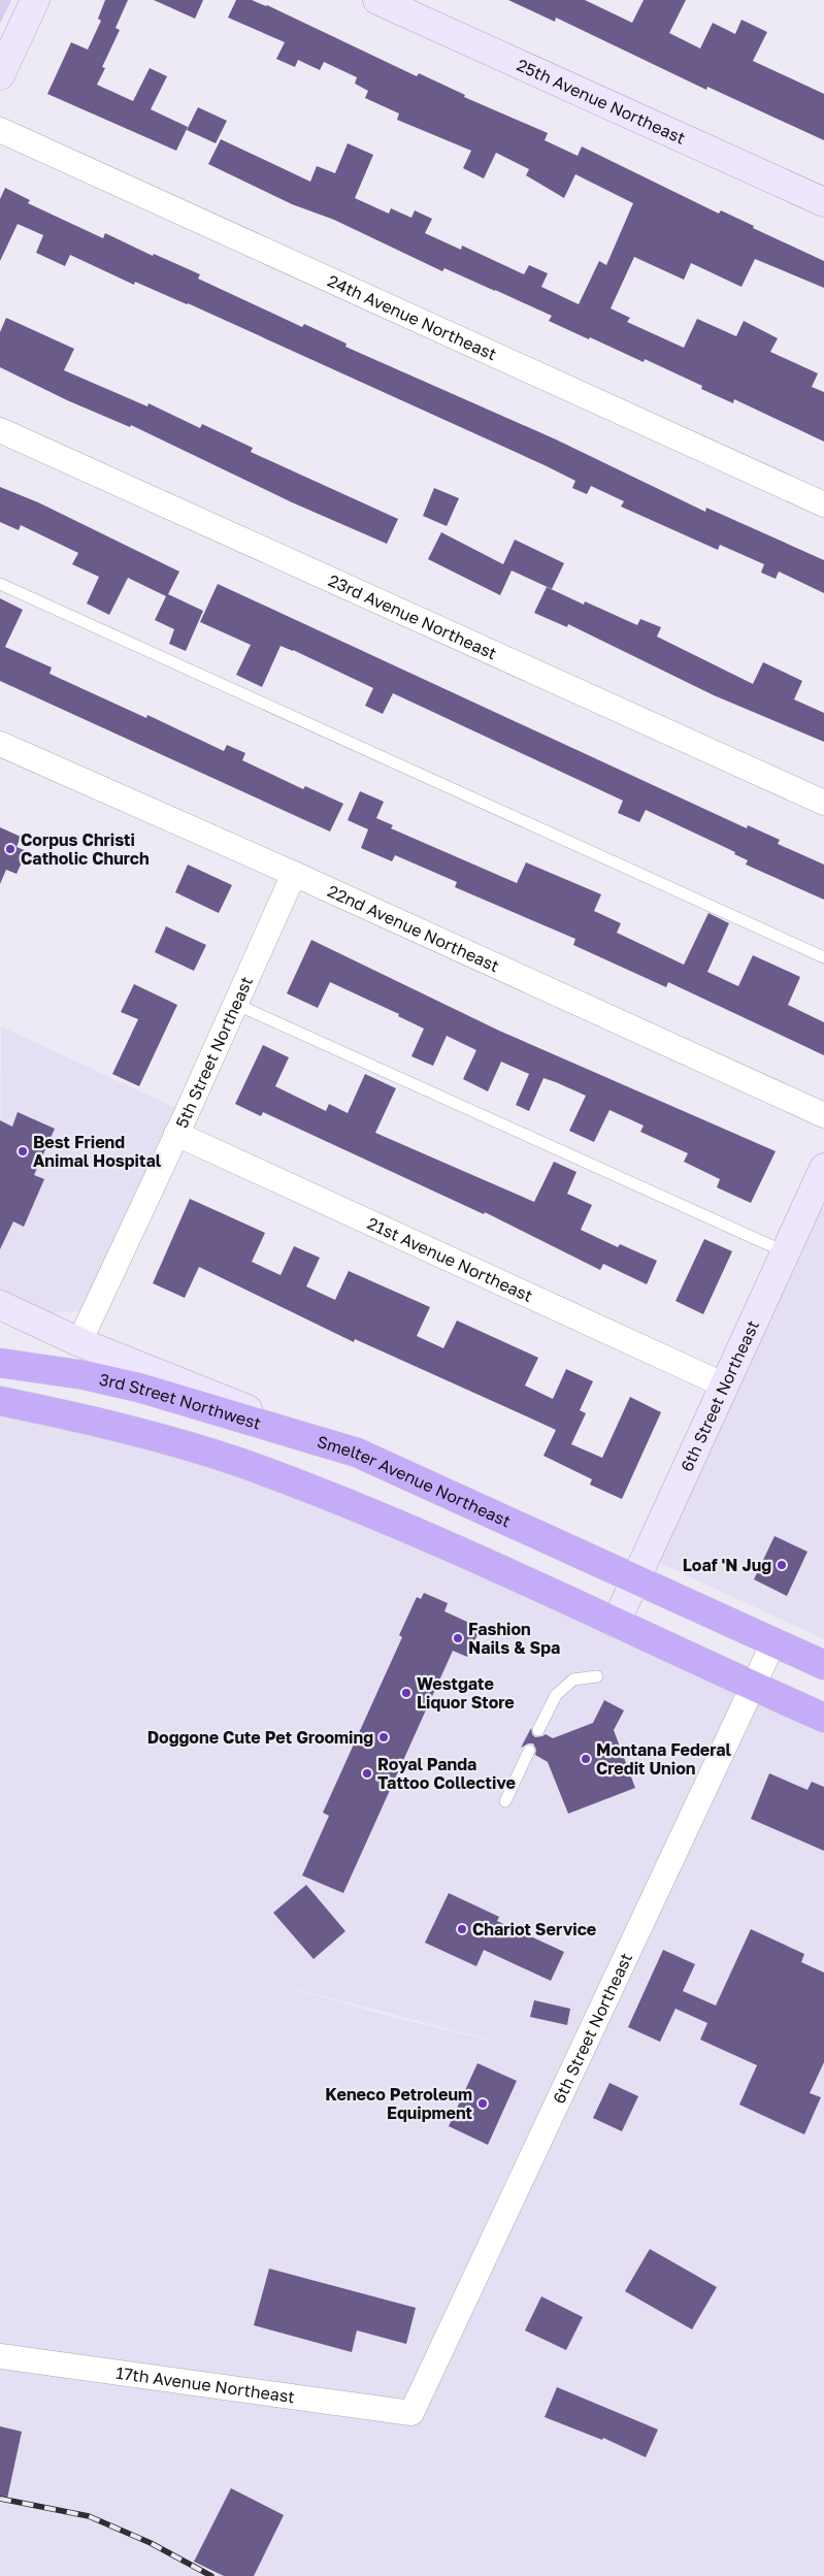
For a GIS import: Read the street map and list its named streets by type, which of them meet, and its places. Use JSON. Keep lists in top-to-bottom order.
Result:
{
  "streets": {
    "highway": ["3rd Street Northwest", "Smelter Avenue Northeast"],
    "street": [
      "25th Avenue Northeast",
      "24th Avenue Northeast",
      "23rd Avenue Northeast",
      "22nd Avenue Northeast",
      "5th Street Northeast",
      "21st Avenue Northeast",
      "6th Street Northeast",
      "17th Avenue Northeast"
    ]
  },
  "crossings": [
    ["22nd Avenue Northeast", "5th Street Northeast"],
    ["5th Street Northeast", "21st Avenue Northeast"],
    ["5th Street Northeast", "Smelter Avenue Northeast"],
    ["21st Avenue Northeast", "6th Street Northeast"],
    ["6th Street Northeast", "Smelter Avenue Northeast"],
    ["6th Street Northeast", "17th Avenue Northeast"],
    ["3rd Street Northwest", "Smelter Avenue Northeast"]
  ],
  "places": [
    "Corpus Christi Catholic Church",
    "Best Friend Animal Hospital",
    "Loaf 'N Jug",
    "Fashion Nails & Spa",
    "Westgate Liquor Store",
    "Doggone Cute Pet Grooming",
    "Montana Federal Credit Union",
    "Royal Panda Tattoo Collective",
    "Chariot Service",
    "Keneco Petroleum Equipment"
  ]
}
